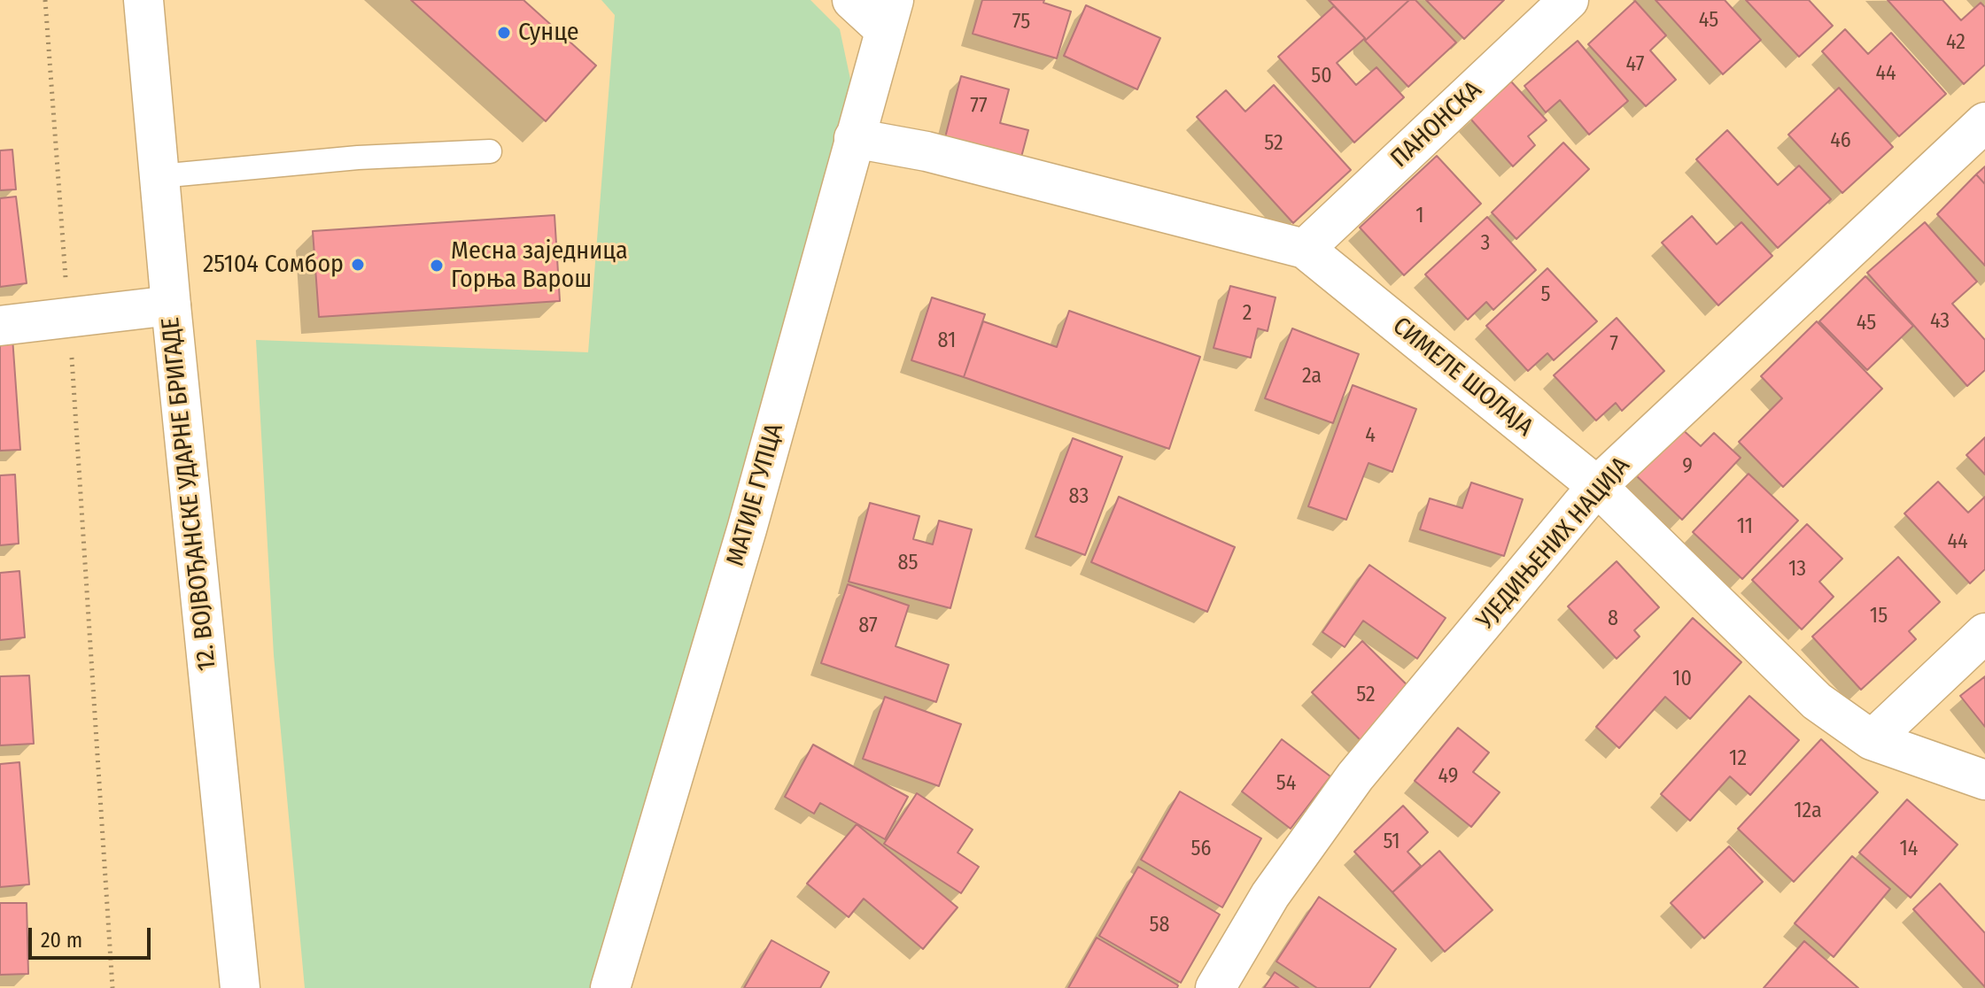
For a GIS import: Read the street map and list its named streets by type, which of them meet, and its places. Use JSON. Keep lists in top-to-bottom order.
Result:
{
  "streets": {
    "street": [
      "ПАНОНСКА",
      "СИМЕЛЕ ШОЛАЈА",
      "12. ВОЈВОЂАНСКЕ УДАРНЕ БРИГАДЕ",
      "МАТИЈЕ ГУПЦА",
      "УЈЕДИЊЕНИХ НАЦИЈА"
    ]
  },
  "crossings": [
    ["ПАНОНСКА", "СИМЕЛЕ ШОЛАЈА"],
    ["СИМЕЛЕ ШОЛАЈА", "МАТИЈЕ ГУПЦА"],
    ["СИМЕЛЕ ШОЛАЈА", "УЈЕДИЊЕНИХ НАЦИЈА"]
  ],
  "places": ["Сунце", "25104 Сомбор", "Месна заједница Горња Варош"],
  "house_numbers": [
    "45",
    "75",
    "42",
    "47",
    "44",
    "50",
    "77",
    "46",
    "52",
    "1",
    "3",
    "5",
    "2",
    "43",
    "45",
    "81",
    "7",
    "2a",
    "4",
    "9",
    "83",
    "11",
    "44",
    "85",
    "13",
    "15",
    "8",
    "87",
    "10",
    "52",
    "12",
    "49",
    "54",
    "12a",
    "51",
    "56",
    "14",
    "58"
  ],
  "scale_bar": "20 m"
}
